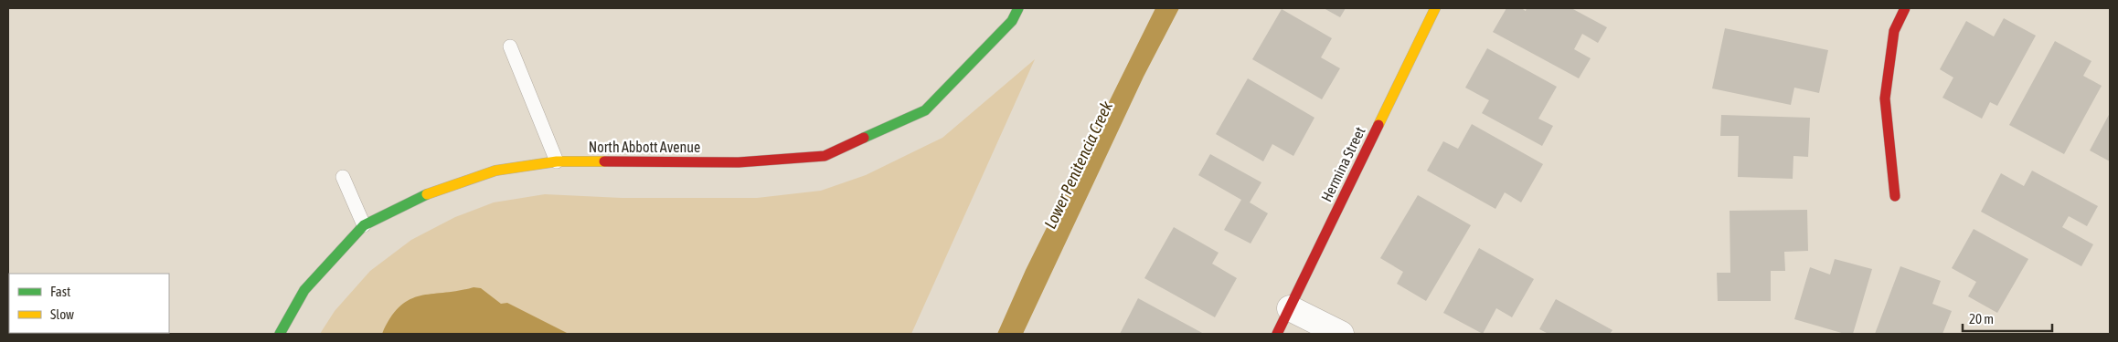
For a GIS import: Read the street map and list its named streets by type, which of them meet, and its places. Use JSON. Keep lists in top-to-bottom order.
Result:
{
  "streets": {
    "street": ["North Abbott Avenue", "Hermina Street"]
  },
  "water": ["Lower Penitencia Creek"],
  "legend": ["Fast", "Slow"],
  "scale_bar": "20 m"
}
